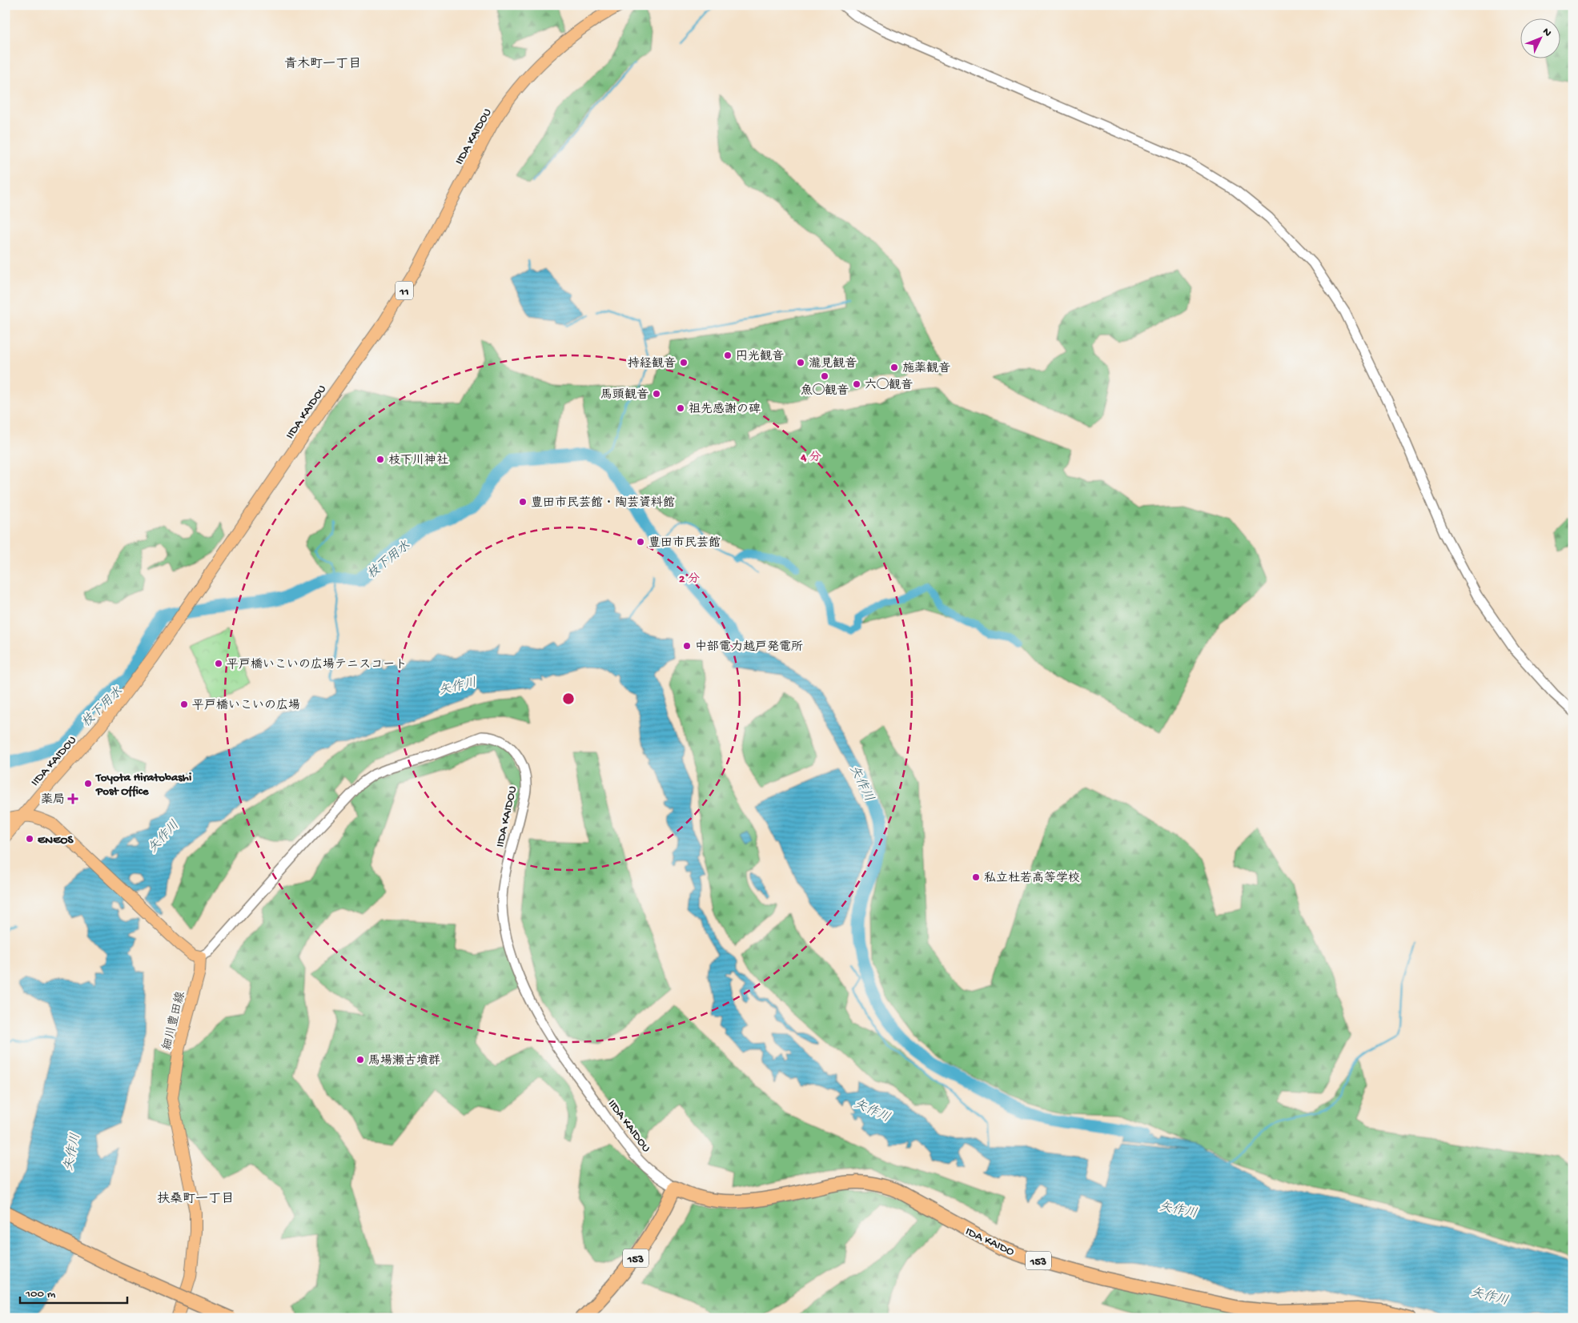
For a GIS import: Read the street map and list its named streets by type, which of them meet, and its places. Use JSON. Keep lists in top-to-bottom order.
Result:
{
  "streets": {
    "highway": ["IDA KAIDO", "153"],
    "main road": ["IIDA KAIDOU", "11", "細川豊田線"]
  },
  "crossings": [
    ["IIDA KAIDOU", "細川豊田線"],
    ["IIDA KAIDOU", "IDA KAIDO"],
    ["IIDA KAIDOU", "153"],
    ["IDA KAIDO", "153"]
  ],
  "districts": ["青木町一丁目", "扶桑町一丁目"],
  "water": ["枝下用水", "矢作川"],
  "places": {
    "other": [
      "円光観音",
      "持経観音",
      "瀧見観音",
      "施薬観音",
      "魚◯観音",
      "六◯観音",
      "馬頭観音",
      "祖先感謝の碑",
      "枝下川神社",
      "豊田市民芸館・陶芸資料館",
      "豊田市民芸館",
      "中部電力越戸発電所",
      "平戸橋いこいの広場テニスコート",
      "平戸橋いこいの広場",
      "Toyota Hiratobashi Post Office",
      "ENEOS",
      "私立杜若高等学校",
      "馬場瀬古墳群"
    ],
    "health": ["薬局"]
  },
  "scale_bar": "100 m",
  "north": "top right",
  "rings": ["4 分", "2 分"]
}
